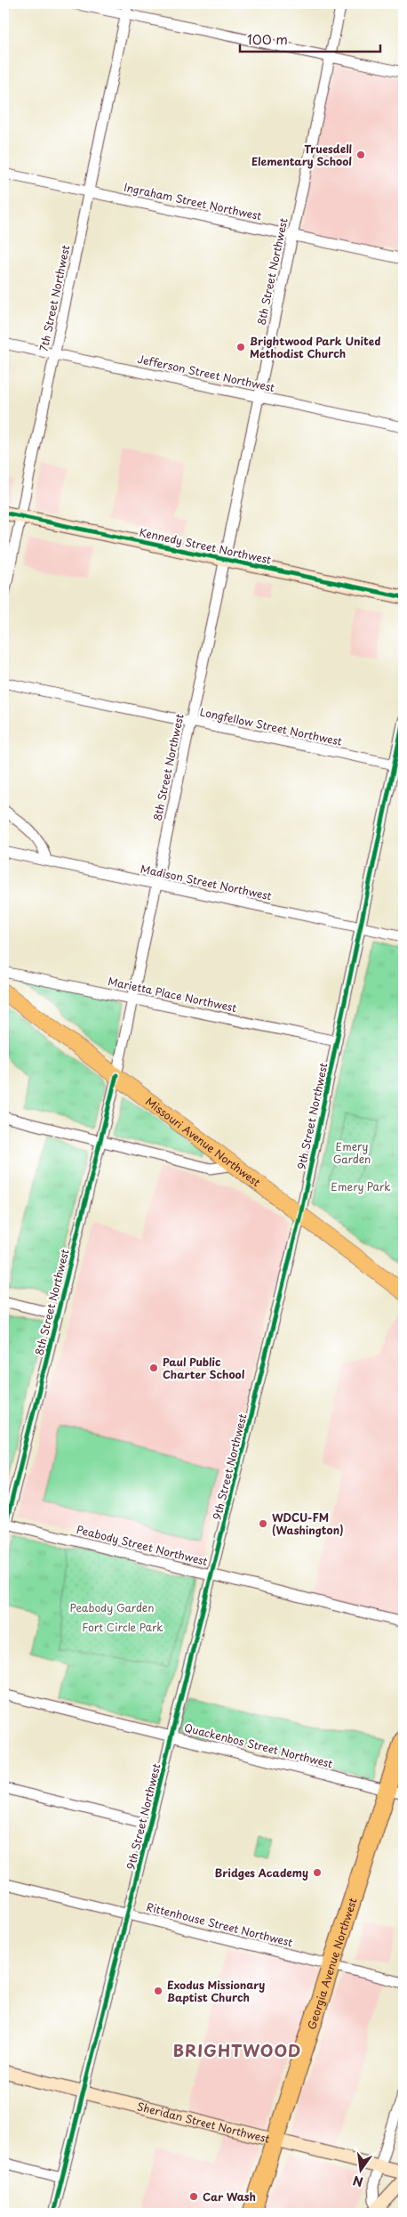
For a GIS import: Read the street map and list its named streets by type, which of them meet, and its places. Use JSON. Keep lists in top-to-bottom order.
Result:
{
  "streets": {
    "highway": ["Georgia Avenue Northwest"],
    "main road": ["Missouri Avenue Northwest"],
    "street": [
      "Ingraham Street Northwest",
      "8th Street Northwest",
      "7th Street Northwest",
      "Jefferson Street Northwest",
      "Kennedy Street Northwest",
      "Longfellow Street Northwest",
      "Madison Street Northwest",
      "Marietta Place Northwest",
      "9th Street Northwest",
      "Peabody Street Northwest",
      "Quackenbos Street Northwest",
      "Rittenhouse Street Northwest",
      "Sheridan Street Northwest"
    ]
  },
  "crossings": [
    ["Ingraham Street Northwest", "8th Street Northwest"],
    ["Ingraham Street Northwest", "7th Street Northwest"],
    ["8th Street Northwest", "Jefferson Street Northwest"],
    ["8th Street Northwest", "Kennedy Street Northwest"],
    ["8th Street Northwest", "Longfellow Street Northwest"],
    ["8th Street Northwest", "Madison Street Northwest"],
    ["8th Street Northwest", "Marietta Place Northwest"],
    ["8th Street Northwest", "Missouri Avenue Northwest"],
    ["8th Street Northwest", "Peabody Street Northwest"],
    ["7th Street Northwest", "Jefferson Street Northwest"],
    ["7th Street Northwest", "Kennedy Street Northwest"],
    ["Longfellow Street Northwest", "9th Street Northwest"],
    ["Madison Street Northwest", "9th Street Northwest"],
    ["Marietta Place Northwest", "9th Street Northwest"],
    ["9th Street Northwest", "Missouri Avenue Northwest"],
    ["9th Street Northwest", "Peabody Street Northwest"],
    ["9th Street Northwest", "Quackenbos Street Northwest"],
    ["9th Street Northwest", "Rittenhouse Street Northwest"],
    ["9th Street Northwest", "Sheridan Street Northwest"],
    ["Quackenbos Street Northwest", "Georgia Avenue Northwest"],
    ["Rittenhouse Street Northwest", "Georgia Avenue Northwest"],
    ["Georgia Avenue Northwest", "Sheridan Street Northwest"]
  ],
  "districts": ["BRIGHTWOOD"],
  "parks": [
    "Emery Garden",
    "Emery Park",
    "Peabody Garden",
    "Fort Circle Park"
  ],
  "places": [
    "Truesdell Elementary School",
    "Brightwood Park United Methodist Church",
    "Paul Public Charter School",
    "WDCU-FM (Washington)",
    "Bridges Academy",
    "Exodus Missionary Baptist Church",
    "Car Wash"
  ],
  "scale_bar": "100 m",
  "north": "bottom"
}
